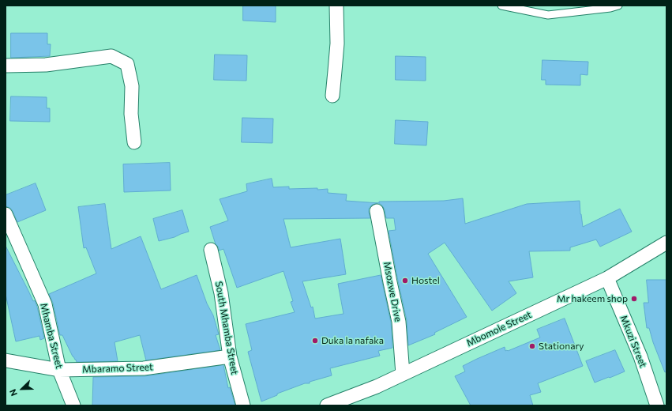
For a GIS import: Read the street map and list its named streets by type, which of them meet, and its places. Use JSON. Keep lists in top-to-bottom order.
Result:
{
  "streets": {
    "street": [
      "Msozwe Drive",
      "South Mhamba Street",
      "Mbomole Street",
      "Mhamba Street",
      "Mkuzi Street",
      "Mbaramo Street"
    ]
  },
  "crossings": [
    ["Msozwe Drive", "Mbomole Street"],
    ["South Mhamba Street", "Mbaramo Street"],
    ["Mbomole Street", "Mkuzi Street"],
    ["Mhamba Street", "Mbaramo Street"]
  ],
  "places": [
    "Hostel",
    "Mr hakeem shop",
    "Duka la nafaka",
    "Stationary"
  ],
  "north": "bottom left"
}
